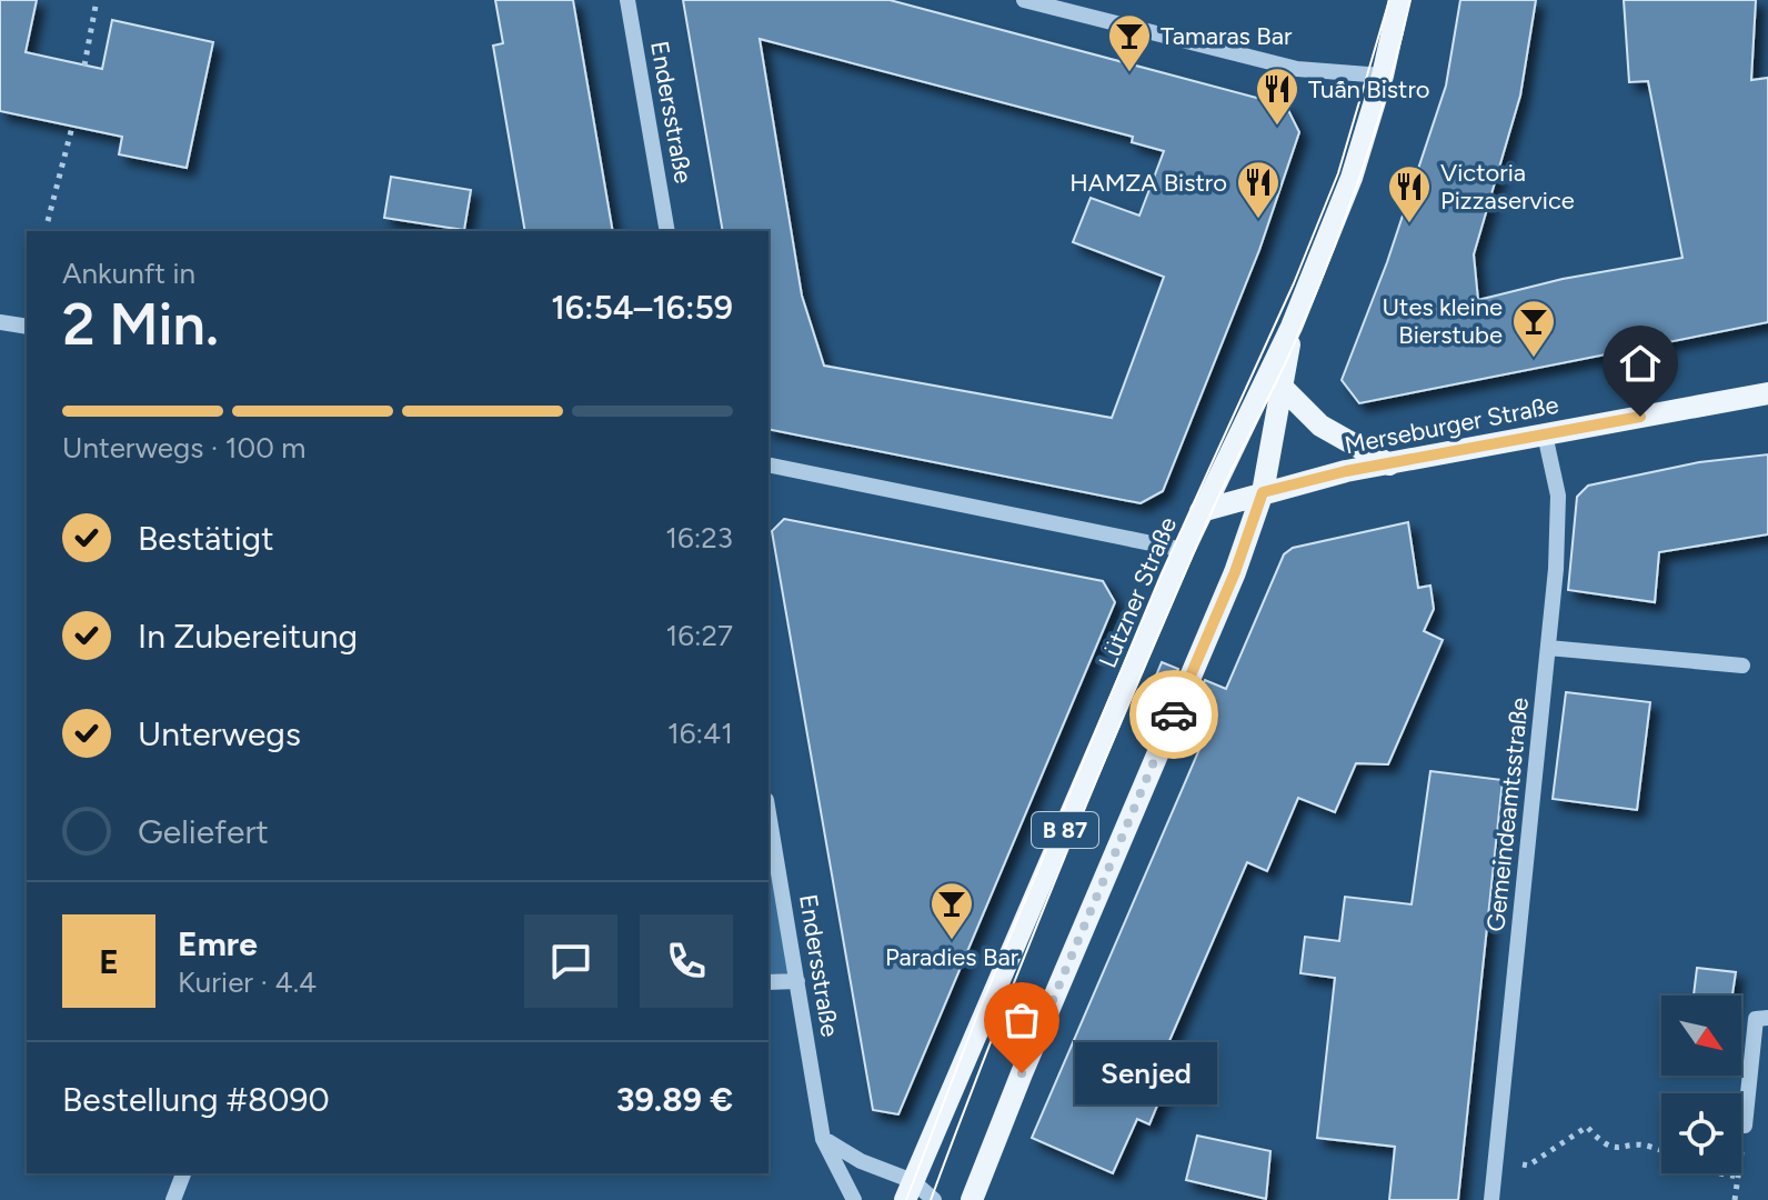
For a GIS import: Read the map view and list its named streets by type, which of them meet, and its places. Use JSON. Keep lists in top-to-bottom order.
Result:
{
  "streets": {
    "main road": ["Merseburger Straße", "Lützner Straße", "B 87"],
    "street": ["Endersstraße", "Gemeindeamtsstraße"]
  },
  "crossings": [
    ["Merseburger Straße", "Lützner Straße"],
    ["Merseburger Straße", "Gemeindeamtsstraße"],
    ["Merseburger Straße", "B 87"]
  ],
  "places": {
    "bar": ["Tamaras Bar", "Utes kleine Bierstube", "Paradies Bar"],
    "restaurant": ["Tuấn Bistro", "HAMZA Bistro", "Victoria Pizzaservice"],
    "other": ["Senjed"]
  },
  "north": "bottom right",
  "page": {
    "heading": ["2 Min.", "Ankunft in", "16:54–16:59"],
    "panel": [
      "Emre",
      "Kurier · 4.4",
      "Bestellung #8090",
      "39.89 €"
    ],
    "bar": "Unterwegs · 100 m",
    "list": [
      ["Bestätigt", "16:23"],
      ["In Zubereitung", "16:27"],
      ["Unterwegs", "16:41"],
      "Geliefert"
    ],
    "round": "E",
    "bubble": "Senjed"
  }
}
